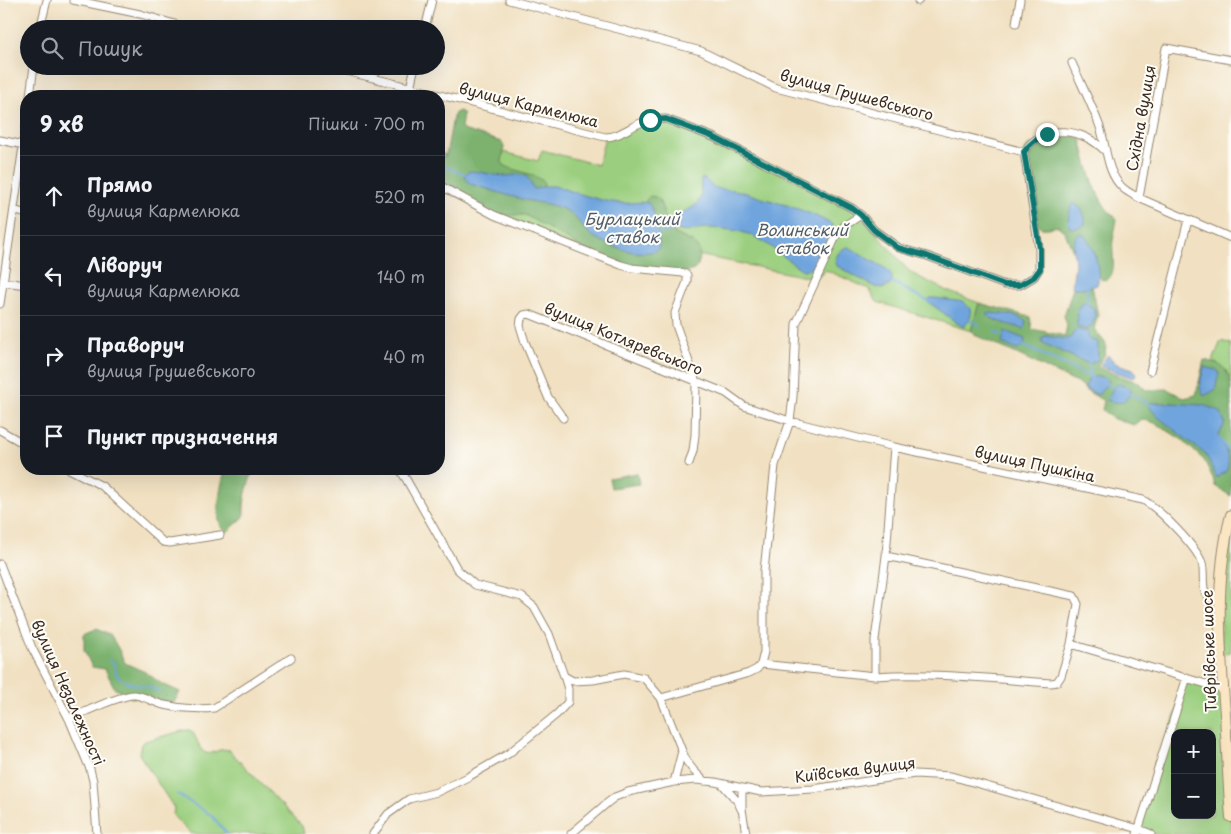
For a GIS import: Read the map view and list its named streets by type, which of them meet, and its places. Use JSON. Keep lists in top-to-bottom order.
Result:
{
  "streets": {
    "main road": ["Тиврівське шосе"],
    "street": [
      "вулиця Грушевського",
      "вулиця Кармелюка",
      "Східна вулиця",
      "вулиця Котляревського",
      "вулиця Пушкіна",
      "вулиця Незалежності",
      "Київська вулиця"
    ]
  },
  "crossings": [
    ["вулиця Грушевського", "вулиця Кармелюка"],
    ["вулиця Котляревського", "вулиця Пушкіна"],
    ["вулиця Пушкіна", "Тиврівське шосе"]
  ],
  "water": ["Бурлацький ставок", "Волинський ставок"],
  "page": {
    "search": "Пошук",
    "heading": ["9 хв", "Пішки · 700 m"],
    "list": [
      ["Прямо", "вулиця Кармелюка", "520 m"],
      ["Ліворуч", "вулиця Кармелюка", "140 m"],
      ["Праворуч", "вулиця Грушевського", "40 m"],
      "Пункт призначення"
    ],
    "map_buttons": ["+", "−"]
  }
}
